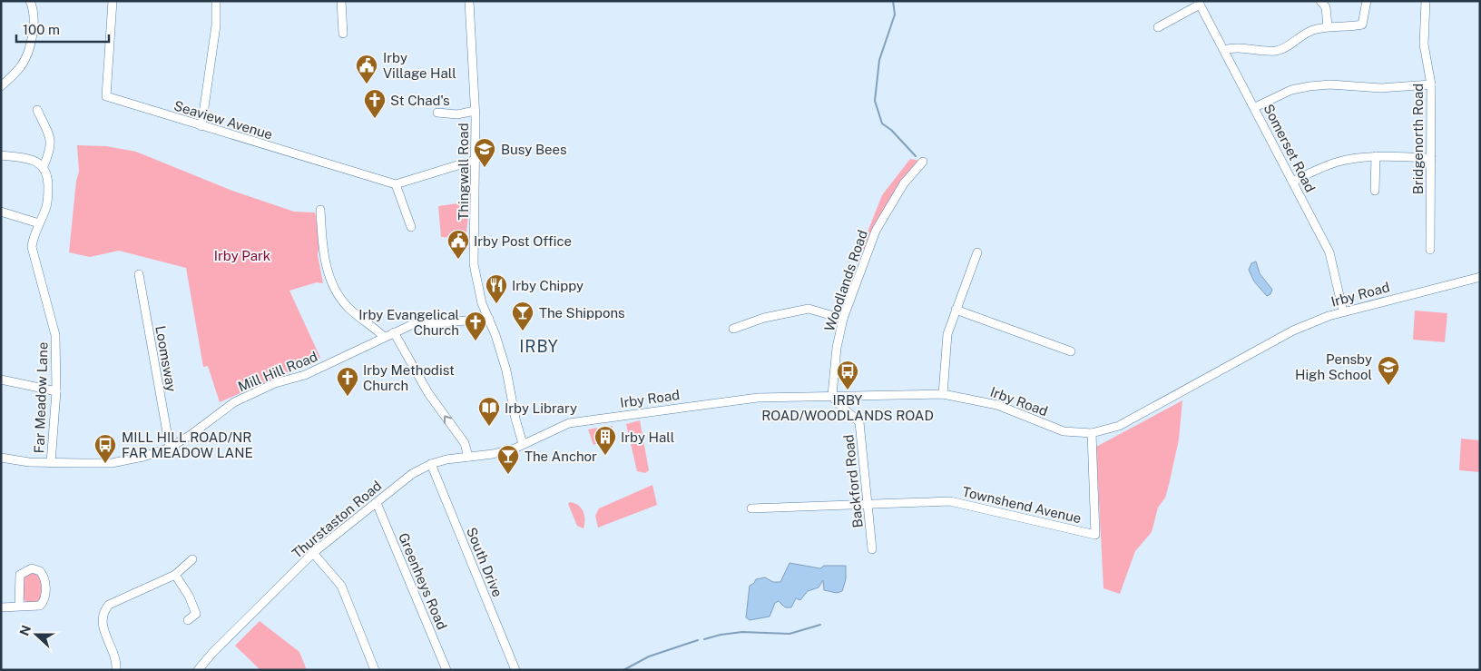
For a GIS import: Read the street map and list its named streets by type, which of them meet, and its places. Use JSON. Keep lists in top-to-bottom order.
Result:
{
  "streets": {
    "street": [
      "Seaview Avenue",
      "Bridgenorth Road",
      "Somerset Road",
      "Thingwall Road",
      "Woodlands Road",
      "Irby Road",
      "Loomsway",
      "Mill Hill Road",
      "Far Meadow Lane",
      "Backford Road",
      "Townshend Avenue",
      "Thurstaston Road",
      "South Drive",
      "Greenheys Road"
    ]
  },
  "crossings": [
    ["Somerset Road", "Irby Road"],
    ["Thingwall Road", "Irby Road"],
    ["Thingwall Road", "Mill Hill Road"],
    ["Thingwall Road", "Thurstaston Road"],
    ["Woodlands Road", "Irby Road"],
    ["Woodlands Road", "Backford Road"],
    ["Irby Road", "Backford Road"],
    ["Irby Road", "Townshend Avenue"],
    ["Irby Road", "Thurstaston Road"],
    ["Loomsway", "Mill Hill Road"],
    ["Mill Hill Road", "Far Meadow Lane"],
    ["Backford Road", "Townshend Avenue"],
    ["Thurstaston Road", "South Drive"],
    ["Thurstaston Road", "Greenheys Road"]
  ],
  "districts": ["IRBY"],
  "parks": ["Irby Park"],
  "places": {
    "public building": ["Irby Village Hall", "Irby Post Office"],
    "church": ["St Chad's", "Irby Evangelical Church", "Irby Methodist Church"],
    "school or university": ["Busy Bees", "Pensby High School"],
    "restaurant": ["Irby Chippy"],
    "bar": ["The Shippons", "The Anchor"],
    "bus stop": ["IRBY ROAD/WOODLANDS ROAD", "MILL HILL ROAD/NR FAR MEADOW LANE"],
    "library": ["Irby Library"],
    "building": ["Irby Hall"]
  },
  "scale_bar": "100 m",
  "north": "left"
}
